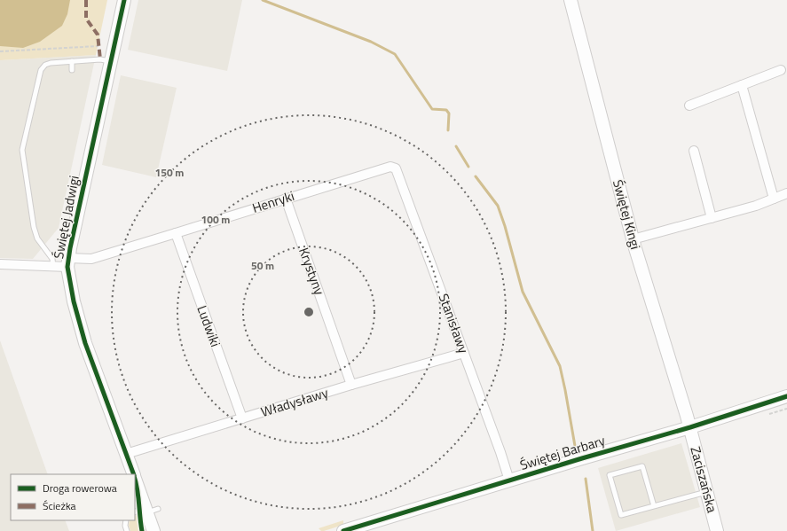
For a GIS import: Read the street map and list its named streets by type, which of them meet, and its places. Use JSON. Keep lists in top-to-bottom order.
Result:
{
  "streets": {
    "street": [
      "Henryki",
      "Świętej Kingi",
      "Świętej Jadwigi",
      "Krystyny",
      "Stanisławy",
      "Ludwiki",
      "Władysławy",
      "Świętej Barbary",
      "Zaciszańska"
    ]
  },
  "crossings": [
    ["Henryki", "Świętej Jadwigi"],
    ["Henryki", "Krystyny"],
    ["Henryki", "Stanisławy"],
    ["Henryki", "Ludwiki"],
    ["Świętej Kingi", "Świętej Barbary"],
    ["Świętej Kingi", "Zaciszańska"],
    ["Świętej Jadwigi", "Władysławy"],
    ["Krystyny", "Władysławy"],
    ["Stanisławy", "Władysławy"],
    ["Stanisławy", "Świętej Barbary"],
    ["Ludwiki", "Władysławy"],
    ["Świętej Barbary", "Zaciszańska"]
  ],
  "legend": ["Droga rowerowa", "Ścieżka"],
  "rings": ["150 m", "100 m", "50 m"]
}
